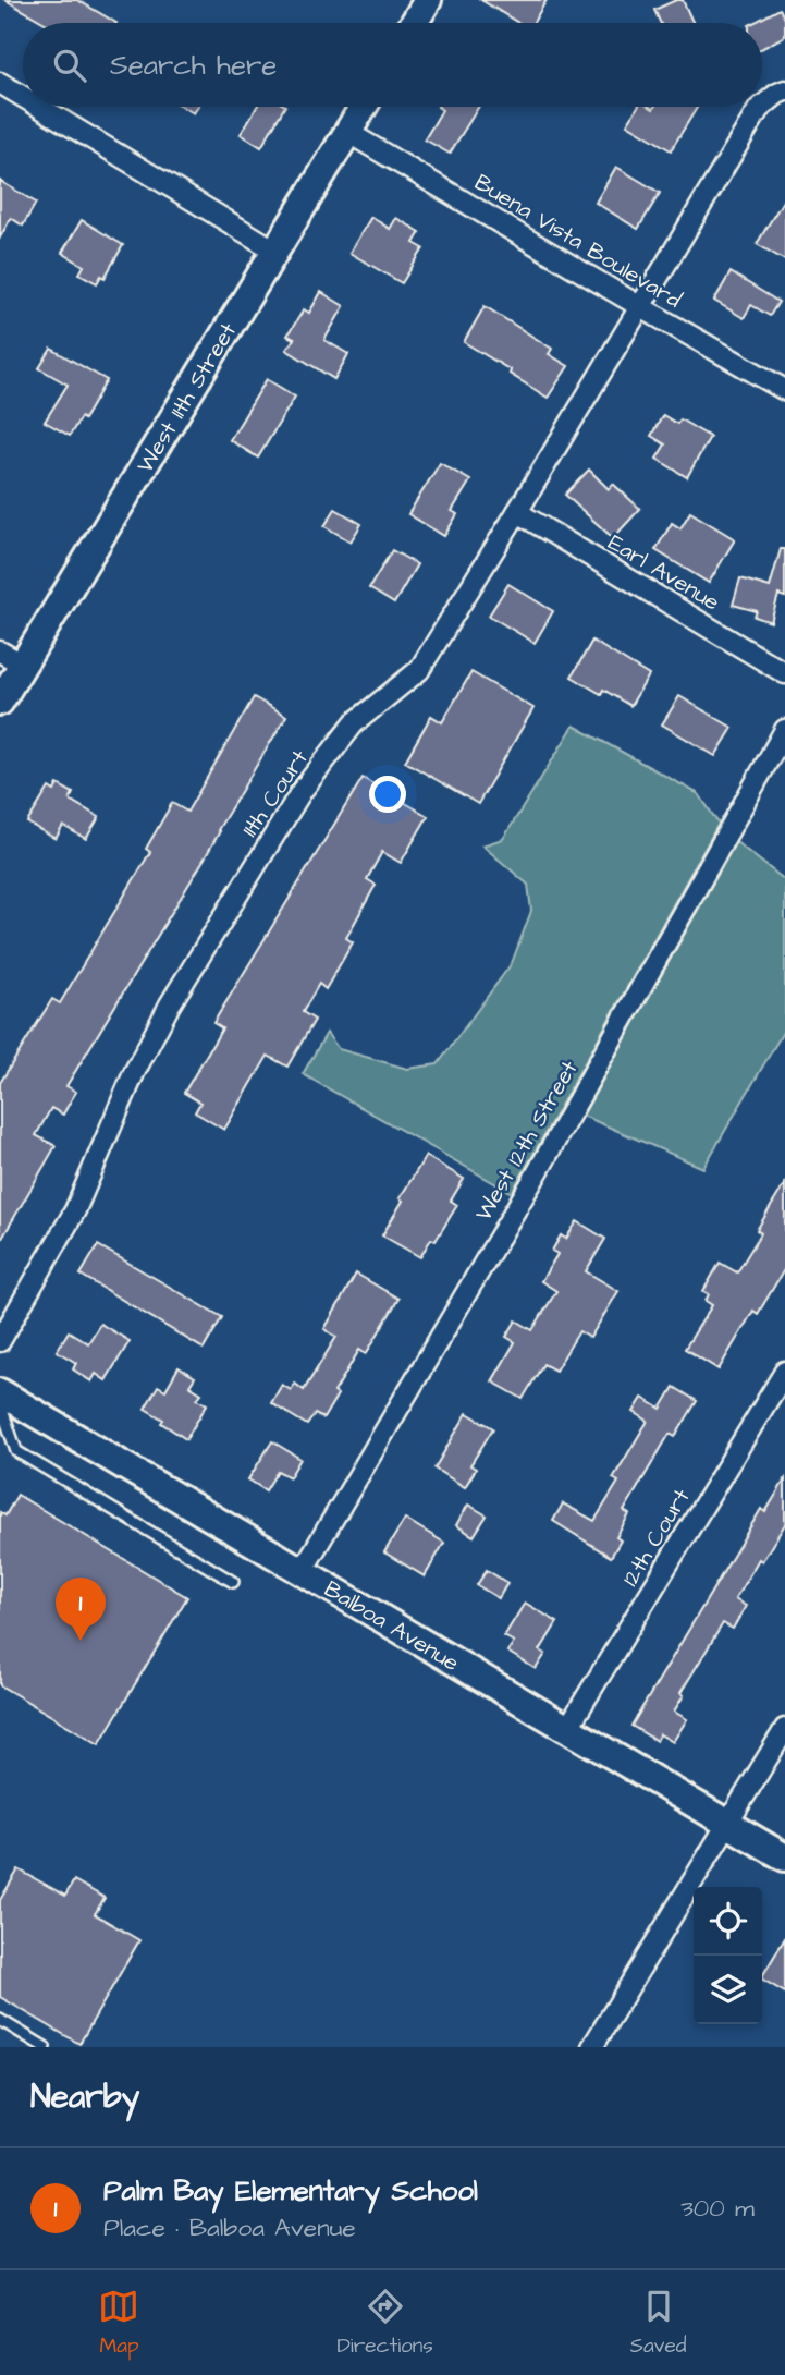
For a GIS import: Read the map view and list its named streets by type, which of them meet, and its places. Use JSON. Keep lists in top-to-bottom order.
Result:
{
  "streets": {
    "street": [
      "Buena Vista Boulevard",
      "West 11th Street",
      "Earl Avenue",
      "11th Court",
      "West 12th Street",
      "12th Court",
      "Balboa Avenue"
    ]
  },
  "crossings": [
    ["Buena Vista Boulevard", "West 11th Street"],
    ["Buena Vista Boulevard", "11th Court"],
    ["Earl Avenue", "11th Court"],
    ["West 12th Street", "Balboa Avenue"],
    ["12th Court", "Balboa Avenue"]
  ],
  "page": {
    "search": "Search here",
    "pins": "1",
    "heading": "Nearby",
    "list": [
      {
        "mark": "1",
        "name": "Palm Bay Elementary School",
        "note": "Place · Balboa Avenue",
        "value": "300 m"
      }
    ],
    "nav": ["Map", "Directions", "Saved"]
  }
}
